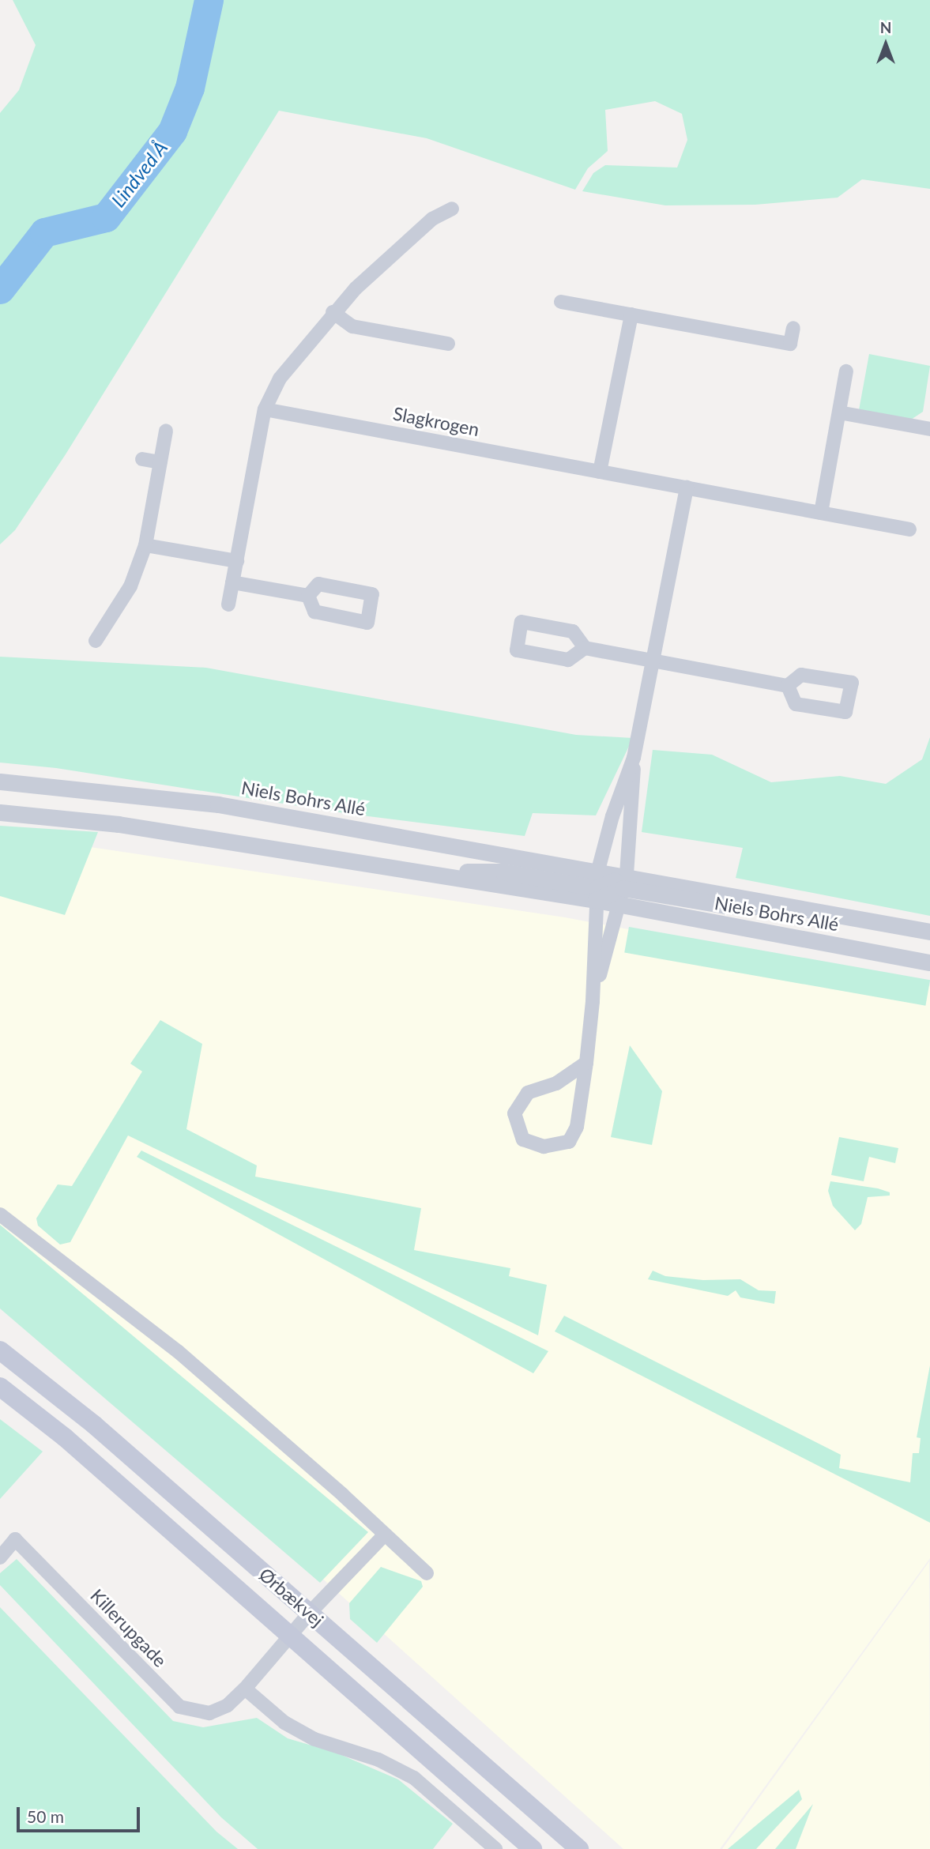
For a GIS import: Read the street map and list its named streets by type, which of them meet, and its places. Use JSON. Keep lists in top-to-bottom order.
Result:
{
  "streets": {
    "main road": ["Ørbækvej"],
    "street": ["Slagkrogen", "Niels Bohrs Allé", "Killerupgade"]
  },
  "crossings": [
    ["Ørbækvej", "Killerupgade"]
  ],
  "water": ["Lindved Å"],
  "scale_bar": "50 m",
  "north": "top"
}
